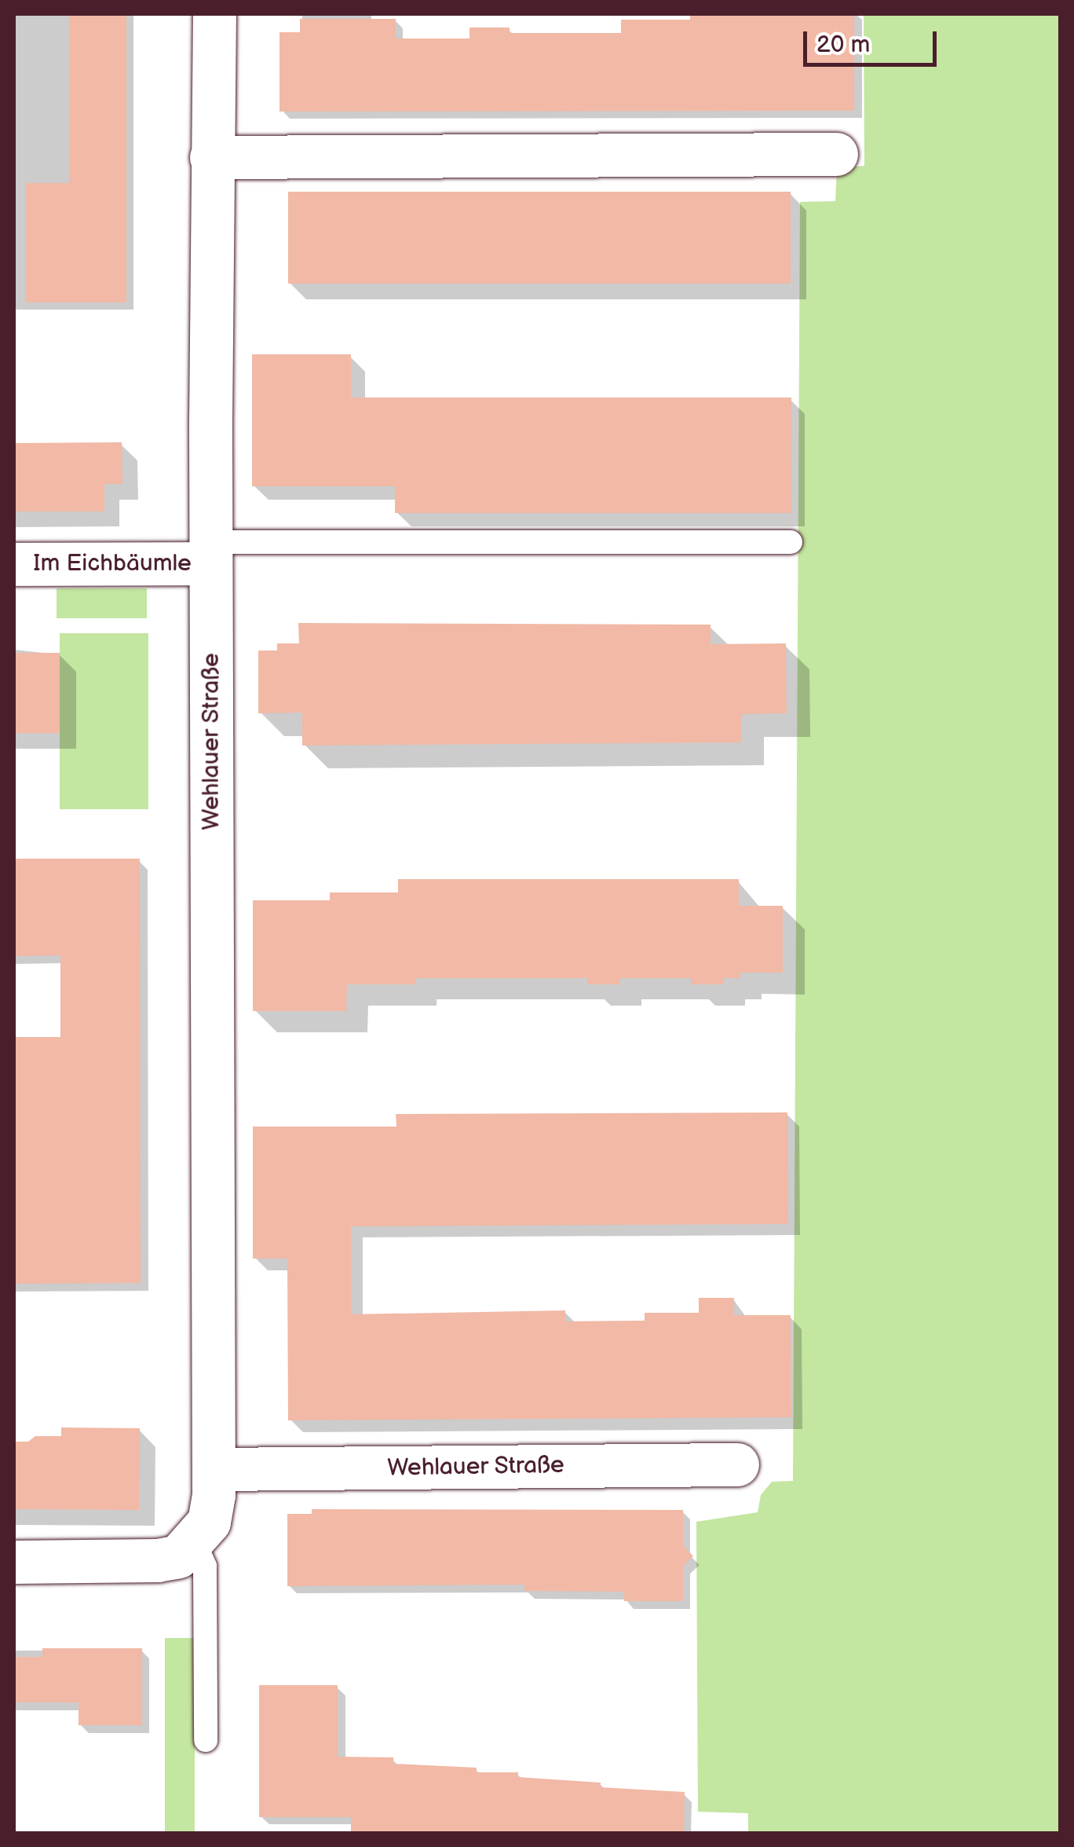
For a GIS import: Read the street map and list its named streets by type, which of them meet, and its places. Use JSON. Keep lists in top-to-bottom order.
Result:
{
  "streets": {
    "street": ["Im Eichbäumle", "Wehlauer Straße"]
  },
  "crossings": [
    ["Im Eichbäumle", "Wehlauer Straße"]
  ],
  "scale_bar": "20 m"
}
